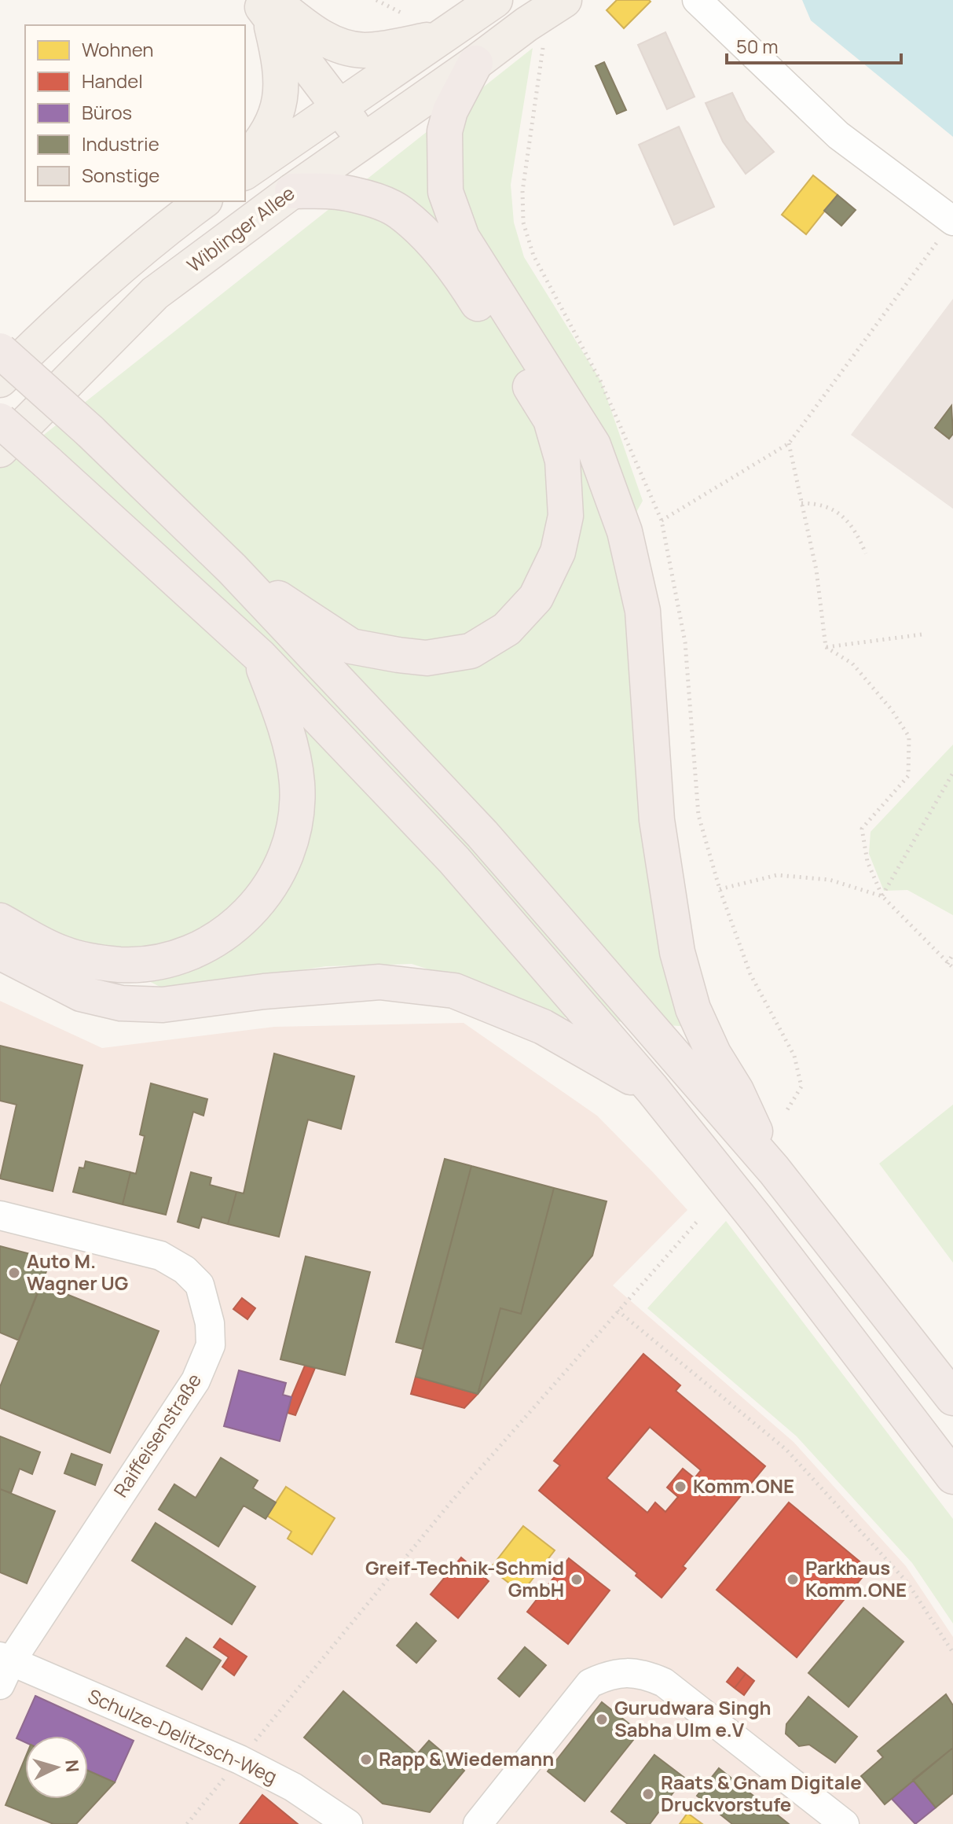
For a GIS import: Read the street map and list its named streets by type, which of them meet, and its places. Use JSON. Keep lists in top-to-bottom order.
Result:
{
  "streets": {
    "main road": ["Wiblinger Allee"],
    "street": ["Raiffeisenstraße", "Schulze-Delitzsch-Weg"]
  },
  "crossings": [
    ["Raiffeisenstraße", "Schulze-Delitzsch-Weg"]
  ],
  "places": [
    "Auto M. Wagner UG",
    "Komm.ONE",
    "Greif-Technik-Schmid GmbH",
    "Parkhaus Komm.ONE",
    "Gurudwara Singh Sabha Ulm e.V",
    "Rapp & Wiedemann",
    "Raats & Gnam Digitale Druckvorstufe"
  ],
  "legend": [
    "Wohnen",
    "Handel",
    "Büros",
    "Industrie",
    "Sonstige"
  ],
  "scale_bar": "50 m",
  "north": "right"
}
